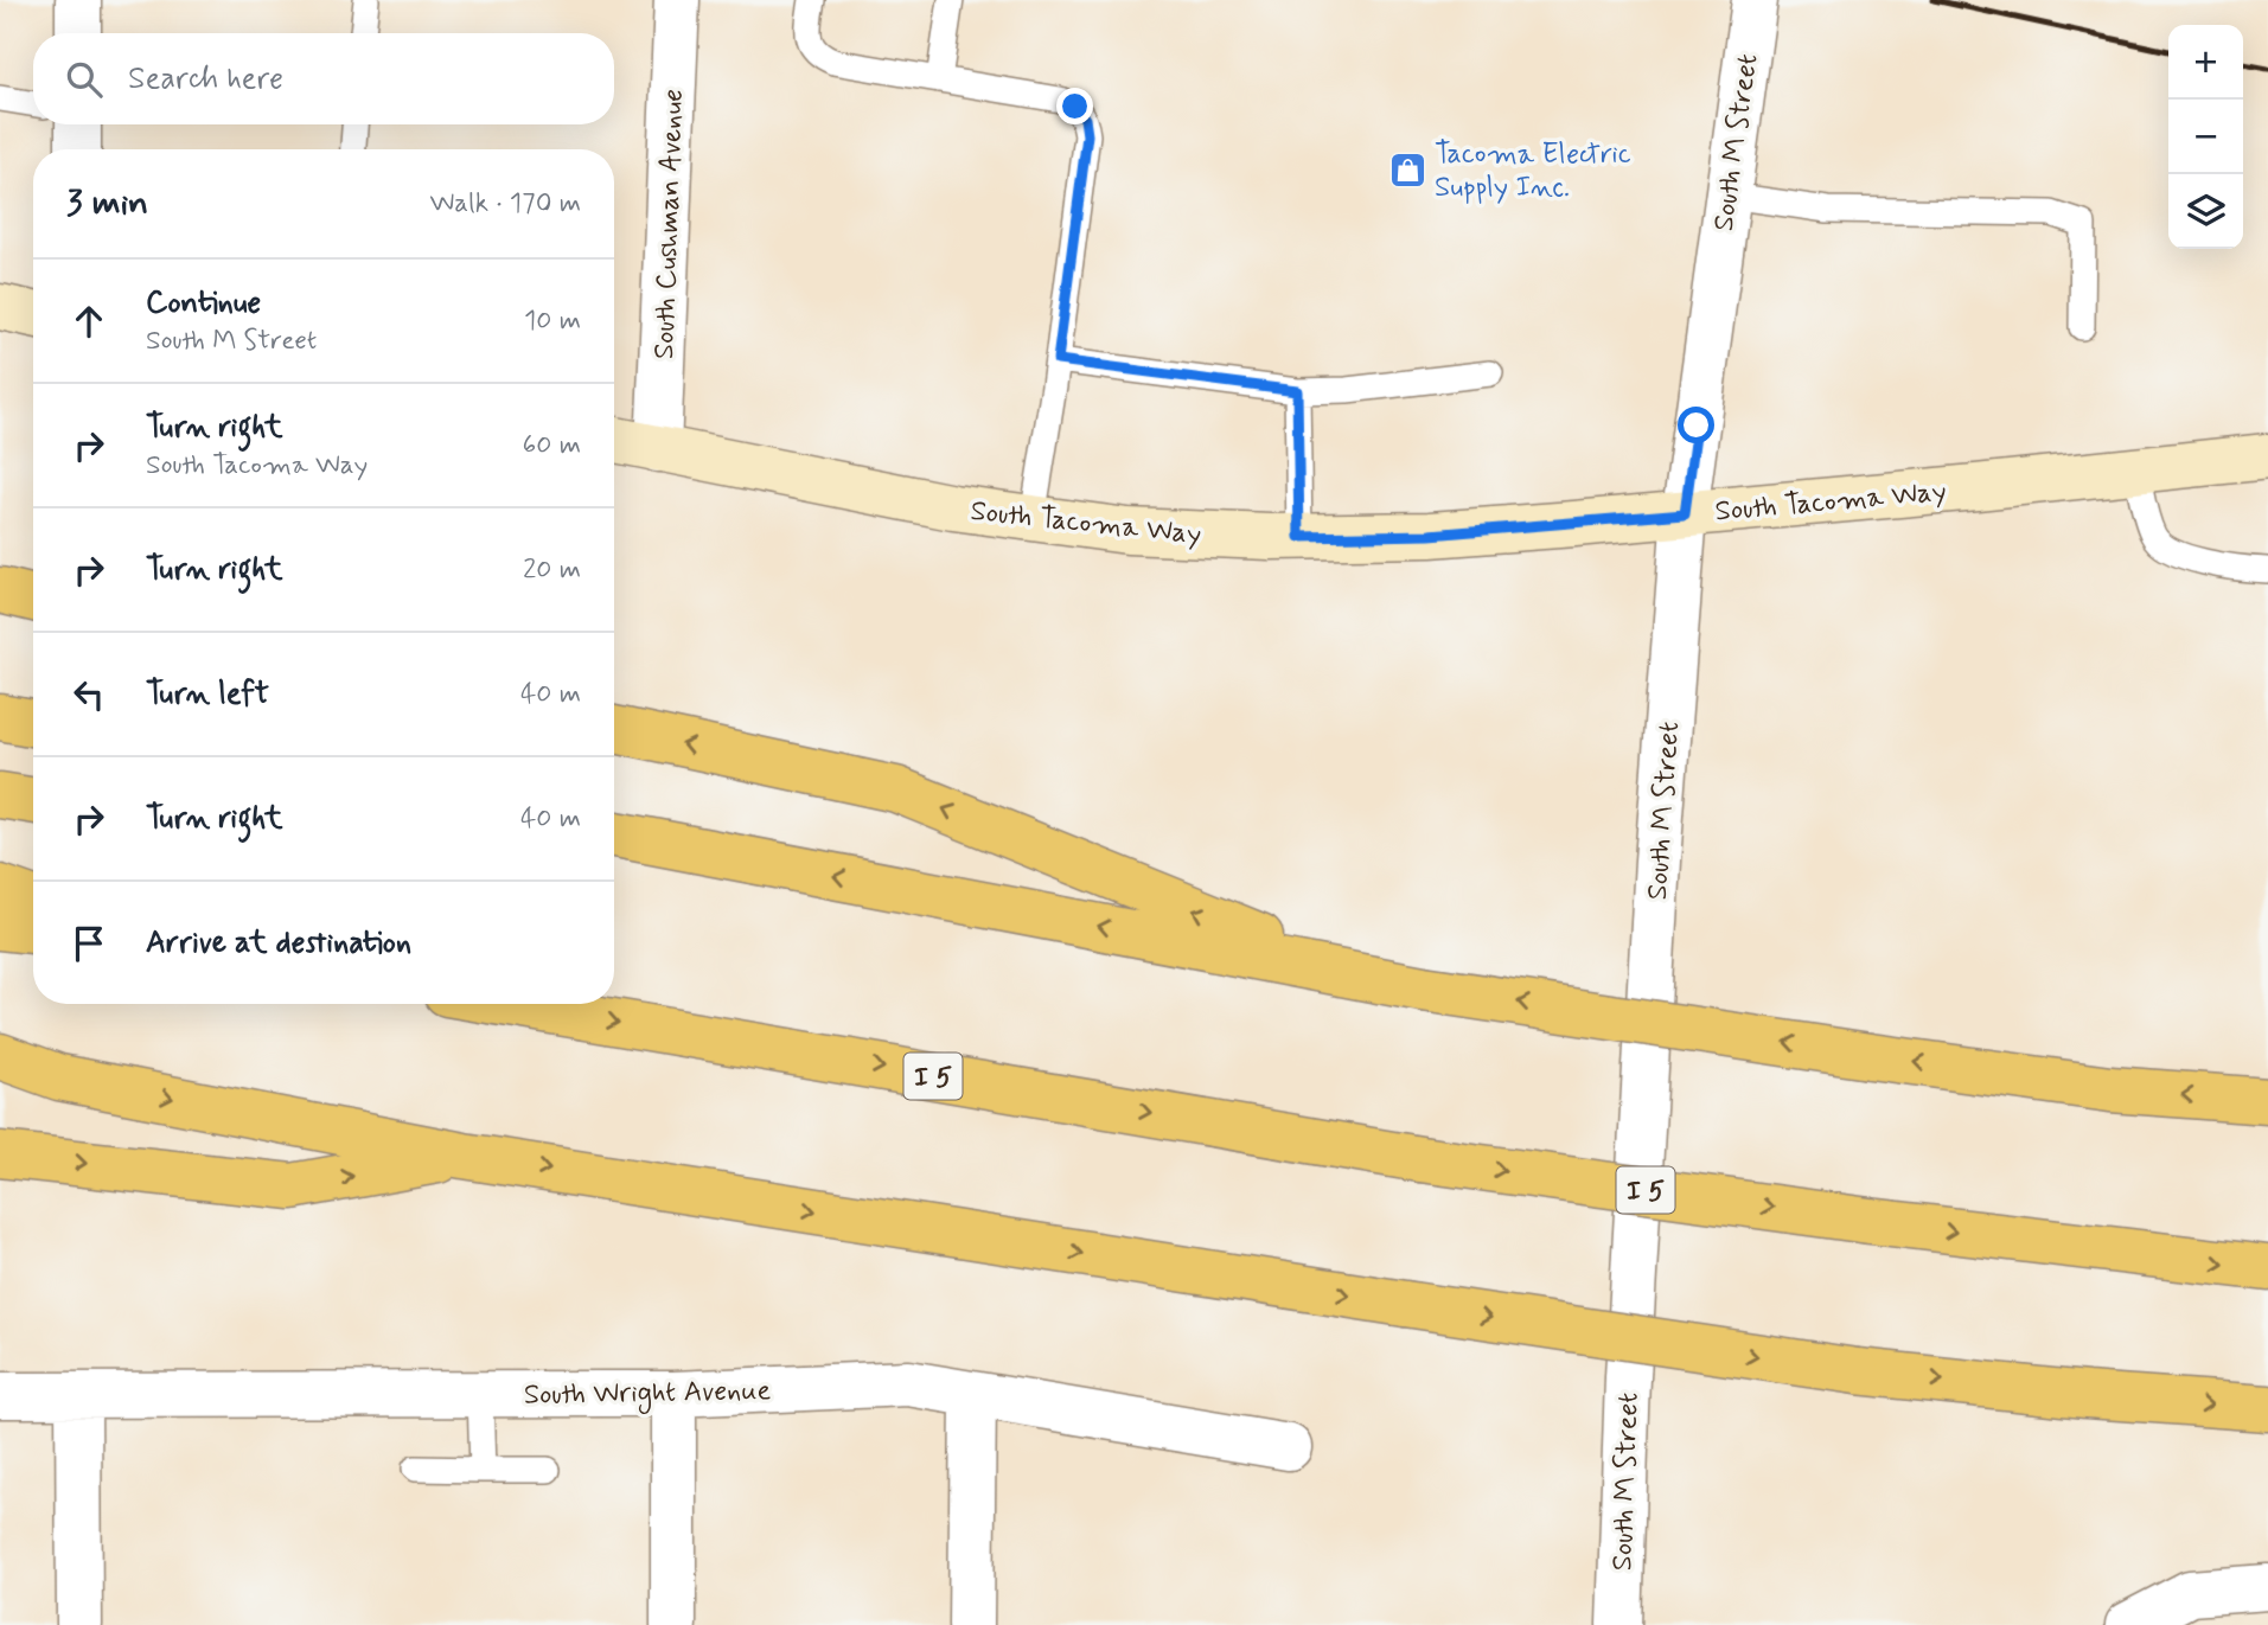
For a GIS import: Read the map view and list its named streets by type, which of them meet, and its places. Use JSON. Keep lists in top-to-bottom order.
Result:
{
  "streets": {
    "highway": ["I 5"],
    "main road": ["South Tacoma Way"],
    "street": ["South M Street", "South Cushman Avenue", "South Wright Avenue"]
  },
  "crossings": [
    ["South M Street", "South Tacoma Way"],
    ["South Cushman Avenue", "South Tacoma Way"]
  ],
  "places": {
    "shop": ["Tacoma Electric Supply Inc."]
  },
  "page": {
    "map_buttons": ["+", "−"],
    "search": "Search here",
    "heading": ["3 min", "Walk · 170 m"],
    "list": [
      ["Continue", "South M Street", "10 m"],
      ["Turn right", "South Tacoma Way", "60 m"],
      ["Turn right", "20 m"],
      ["Turn left", "40 m"],
      ["Turn right", "40 m"],
      "Arrive at destination"
    ]
  }
}
